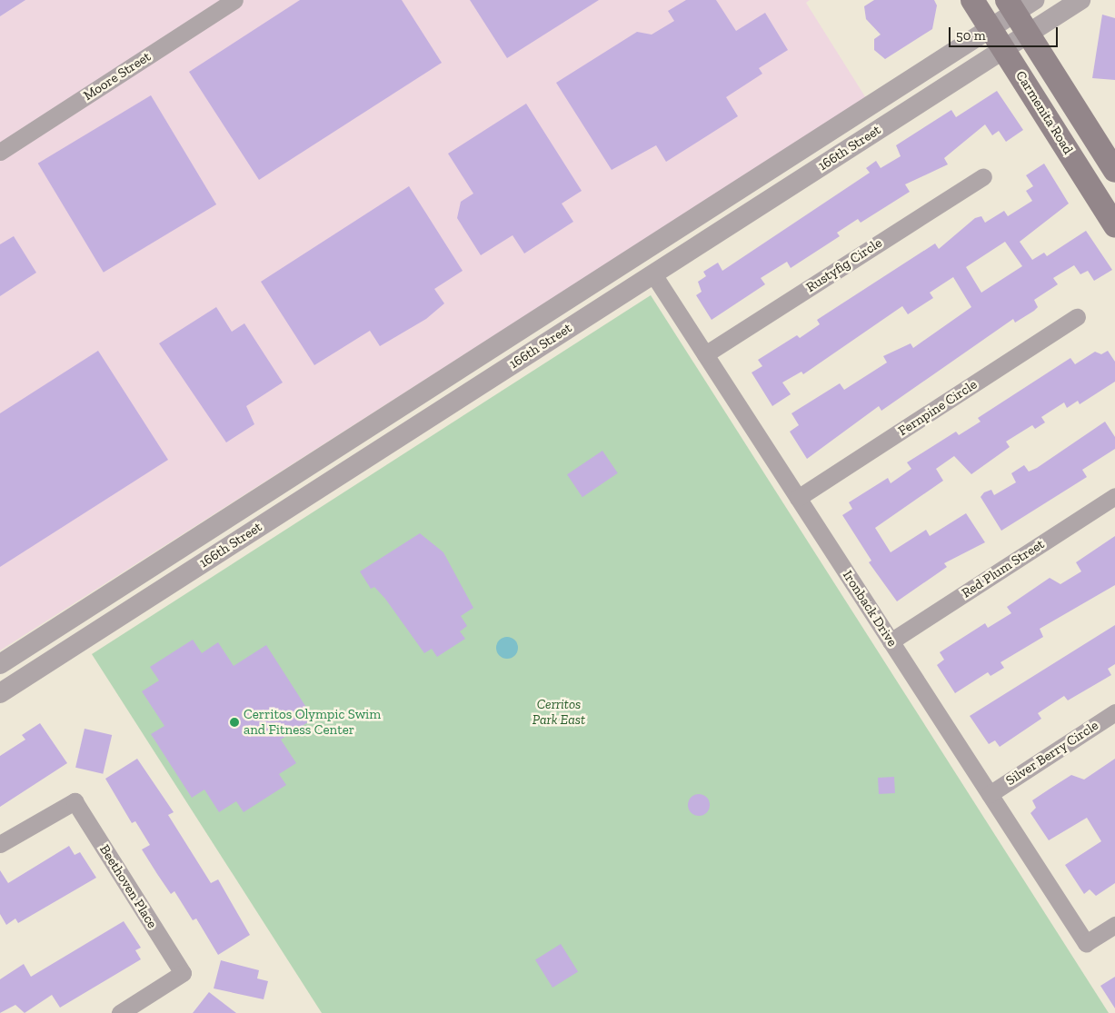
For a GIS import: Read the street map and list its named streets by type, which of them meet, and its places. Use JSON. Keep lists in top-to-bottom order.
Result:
{
  "streets": {
    "main road": ["Carmenita Road"],
    "street": [
      "Moore Street",
      "166th Street",
      "Rustyfig Circle",
      "Fernpine Circle",
      "Red Plum Street",
      "Ironback Drive",
      "Silver Berry Circle",
      "Beethoven Place"
    ]
  },
  "crossings": [
    ["Carmenita Road", "166th Street"],
    ["166th Street", "Ironback Drive"],
    ["Rustyfig Circle", "Ironback Drive"],
    ["Fernpine Circle", "Ironback Drive"],
    ["Red Plum Street", "Ironback Drive"],
    ["Ironback Drive", "Silver Berry Circle"]
  ],
  "parks": ["Cerritos Park East"],
  "places": ["Cerritos Olympic Swim and Fitness Center"],
  "scale_bar": "50 m"
}
